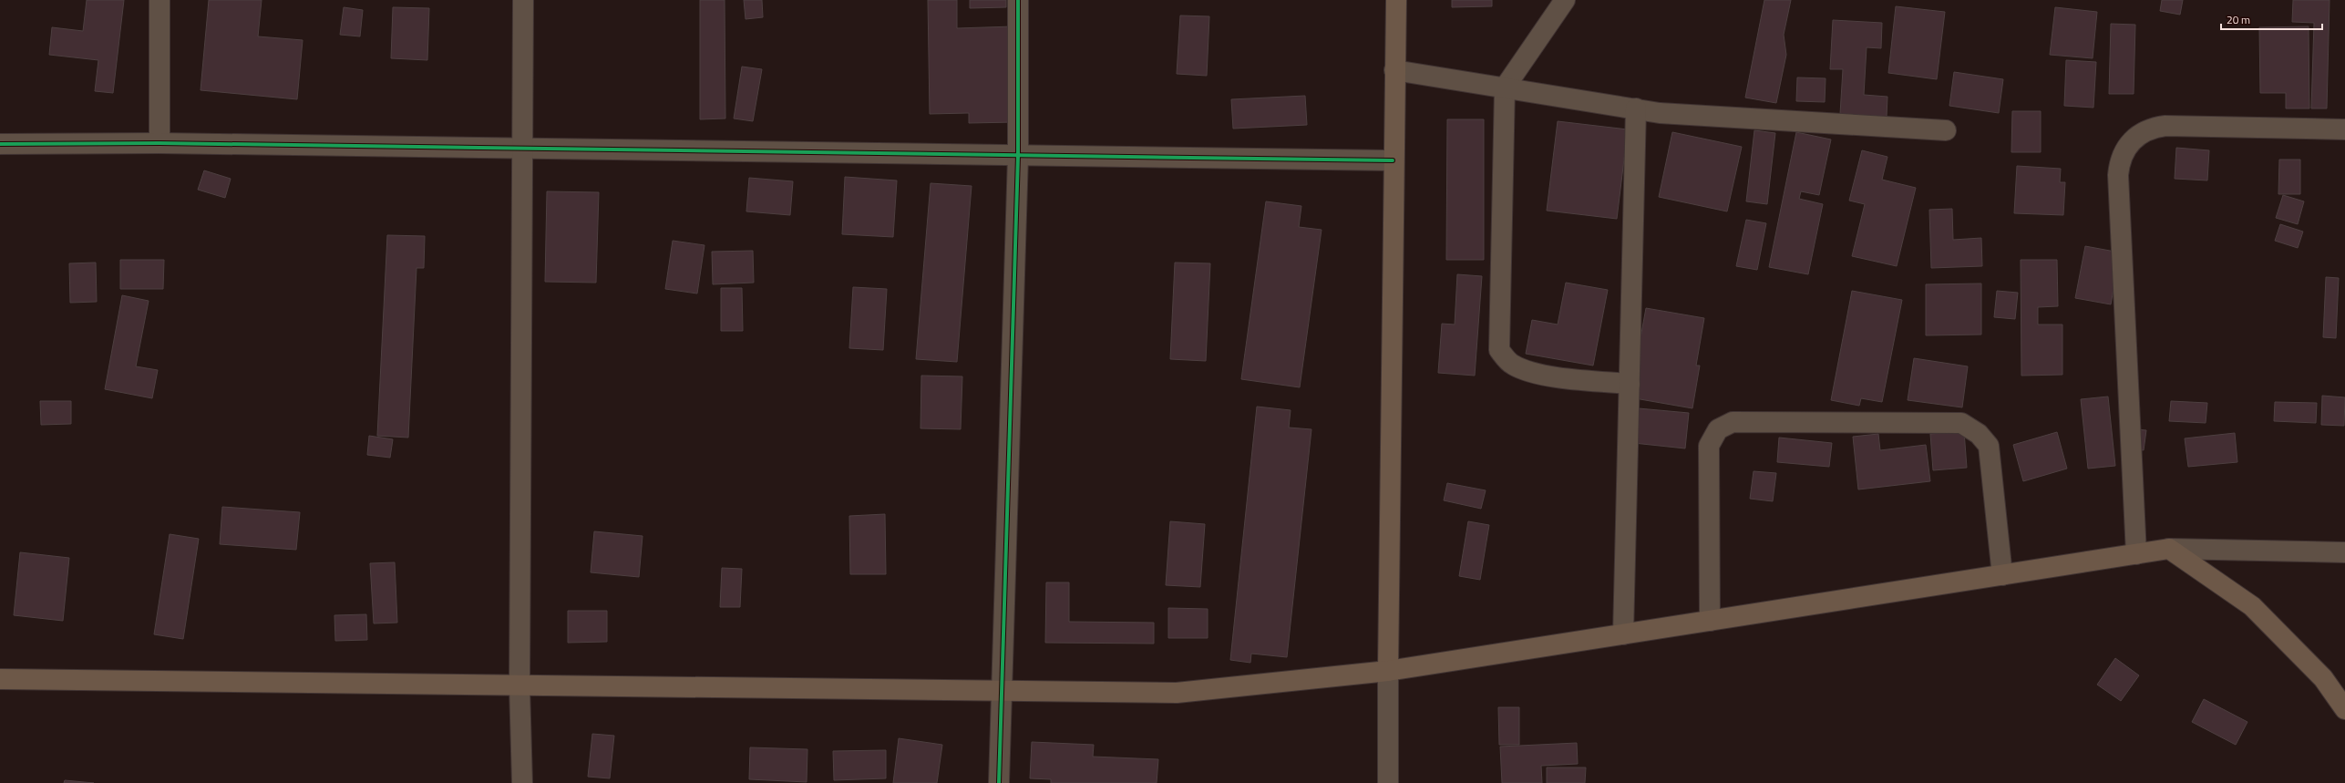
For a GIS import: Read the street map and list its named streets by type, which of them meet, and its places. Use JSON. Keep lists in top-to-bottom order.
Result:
{
  "scale_bar": "20 m"
}
